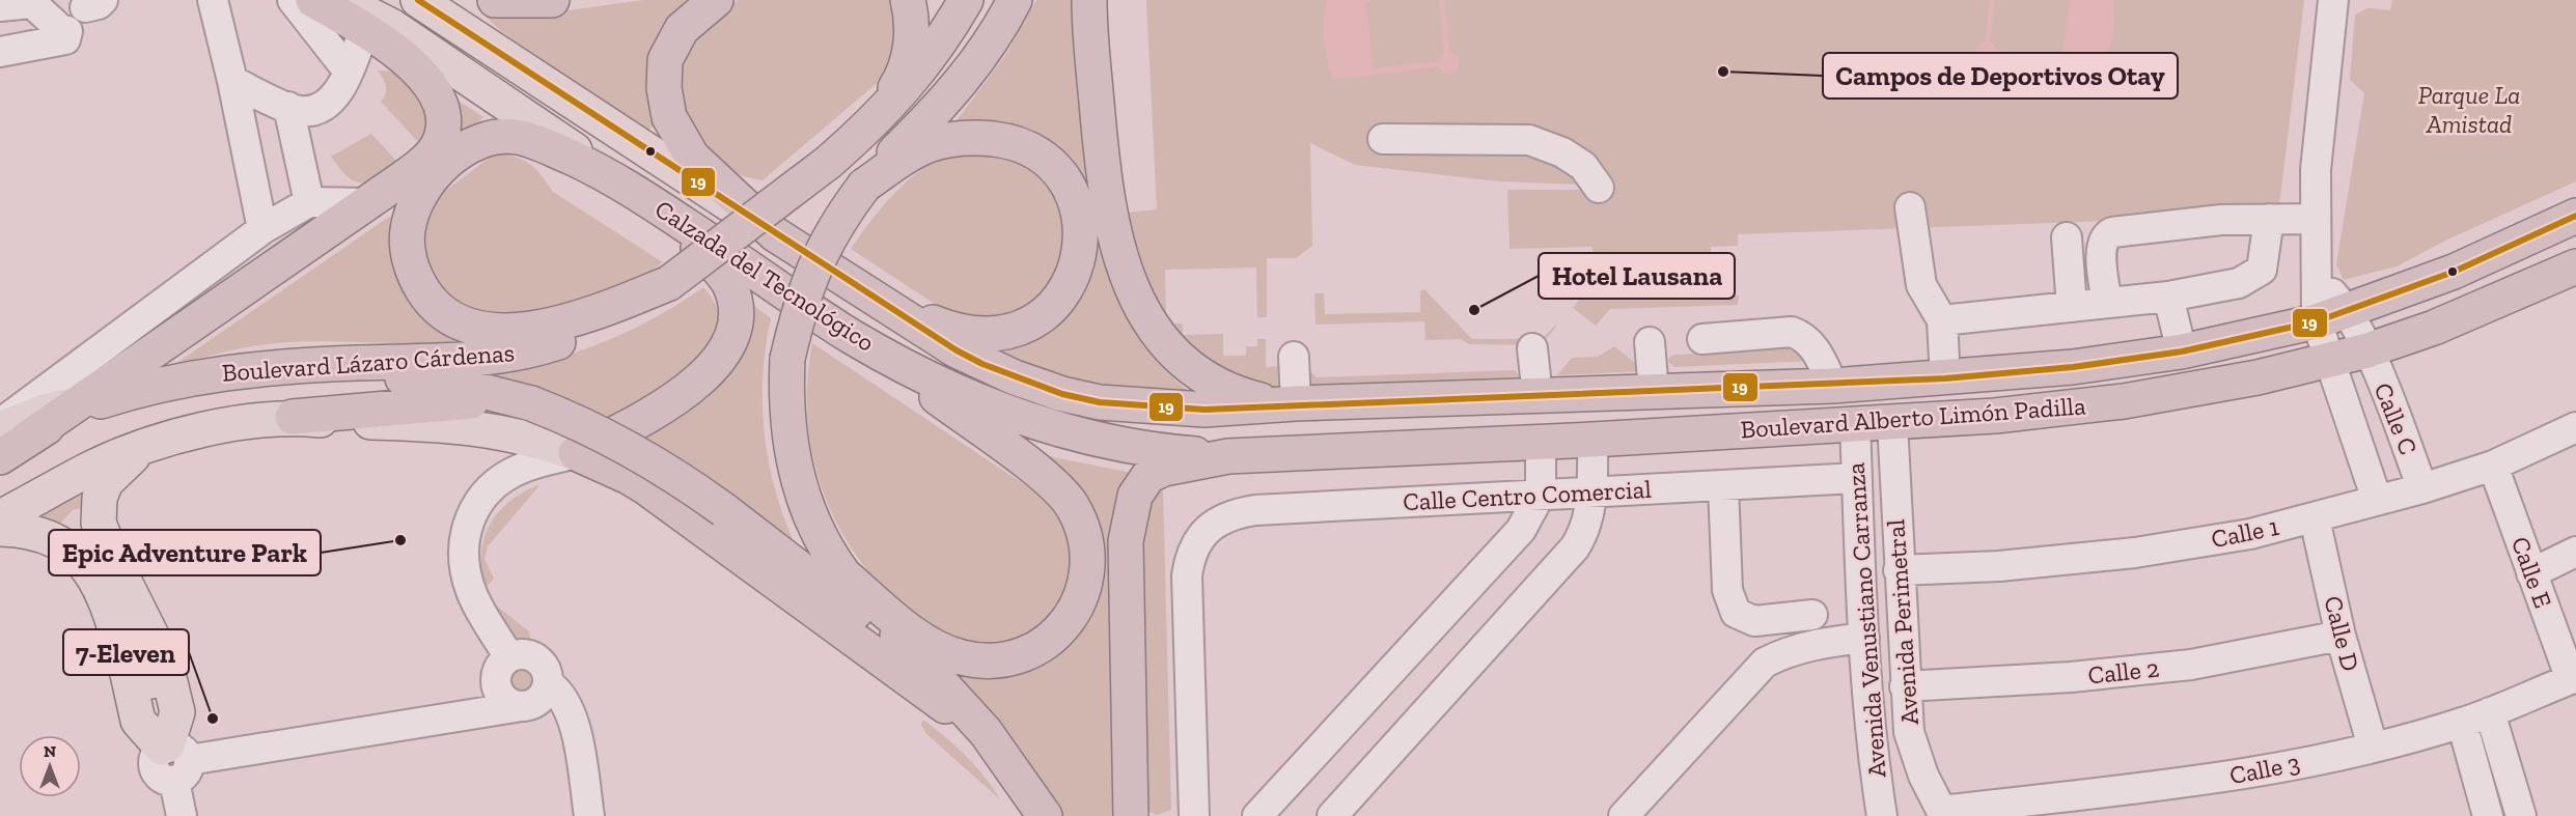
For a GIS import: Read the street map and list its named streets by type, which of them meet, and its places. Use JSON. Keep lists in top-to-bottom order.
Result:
{
  "streets": {
    "highway": ["Calzada del Tecnológico", "Boulevard Lázaro Cárdenas", "Boulevard Alberto Limón Padilla"],
    "street": [
      "Calle C",
      "Calle Centro Comercial",
      "Calle 1",
      "Calle E",
      "Avenida Venustiano Carranza",
      "Avenida Perimetral",
      "Calle D",
      "Calle 2",
      "Calle 3"
    ]
  },
  "crossings": [
    ["Calzada del Tecnológico", "Boulevard Alberto Limón Padilla"],
    ["Boulevard Alberto Limón Padilla", "Calle C"],
    ["Boulevard Alberto Limón Padilla", "Avenida Venustiano Carranza"],
    ["Boulevard Alberto Limón Padilla", "Avenida Perimetral"],
    ["Calle C", "Calle 1"],
    ["Calle Centro Comercial", "Avenida Venustiano Carranza"],
    ["Calle 1", "Calle E"],
    ["Calle 1", "Avenida Perimetral"],
    ["Calle 1", "Calle D"],
    ["Calle E", "Calle 3"],
    ["Avenida Perimetral", "Calle 2"],
    ["Avenida Perimetral", "Calle 3"],
    ["Calle D", "Calle 2"],
    ["Calle D", "Calle 3"]
  ],
  "parks": ["Parque La Amistad"],
  "places": [
    "Campos de Deportivos Otay",
    "Hotel Lausana",
    "Epic Adventure Park",
    "7-Eleven"
  ],
  "lines": ["transit line 19"],
  "north": "top"
}
